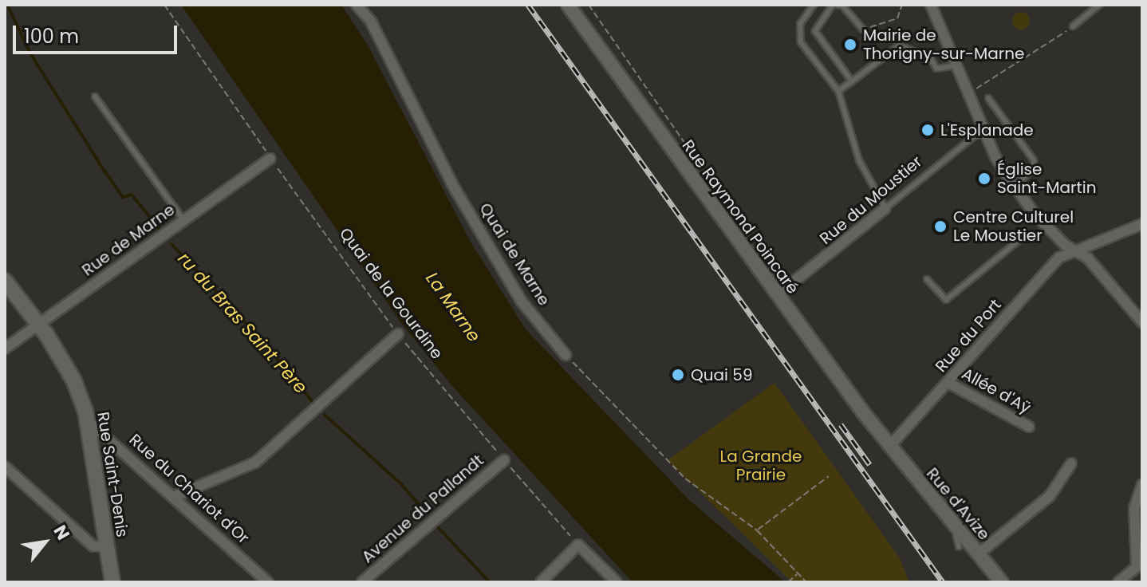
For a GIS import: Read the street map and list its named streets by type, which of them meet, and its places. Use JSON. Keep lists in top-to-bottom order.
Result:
{
  "streets": {
    "main road": ["Rue Saint-Denis"],
    "street": [
      "Rue du Moustier",
      "Rue Raymond Poincaré",
      "Rue de Marne",
      "Quai de Marne",
      "Rue du Port",
      "Allée d'Aÿ",
      "Rue du Chariot d'Or",
      "Rue d'Avize",
      "Avenue du Pallandt"
    ],
    "path": ["Quai de la Gourdine"]
  },
  "crossings": [
    ["Rue du Moustier", "Rue Raymond Poincaré"],
    ["Rue Raymond Poincaré", "Rue du Port"],
    ["Rue Raymond Poincaré", "Rue d'Avize"],
    ["Rue de Marne", "Quai de la Gourdine"],
    ["Rue de Marne", "Rue Saint-Denis"],
    ["Quai de la Gourdine", "Avenue du Pallandt"],
    ["Rue du Port", "Allée d'Aÿ"],
    ["Rue du Port", "Rue d'Avize"],
    ["Rue Saint-Denis", "Rue du Chariot d'Or"]
  ],
  "water": ["La Marne", "ru du Bras Saint Père"],
  "parks": ["La Grande Prairie"],
  "places": [
    "Mairie de Thorigny-sur-Marne",
    "L'Esplanade",
    "Église Saint-Martin",
    "Centre Culturel Le Moustier",
    "Quai 59"
  ],
  "scale_bar": "100 m",
  "north": "top right"
}
